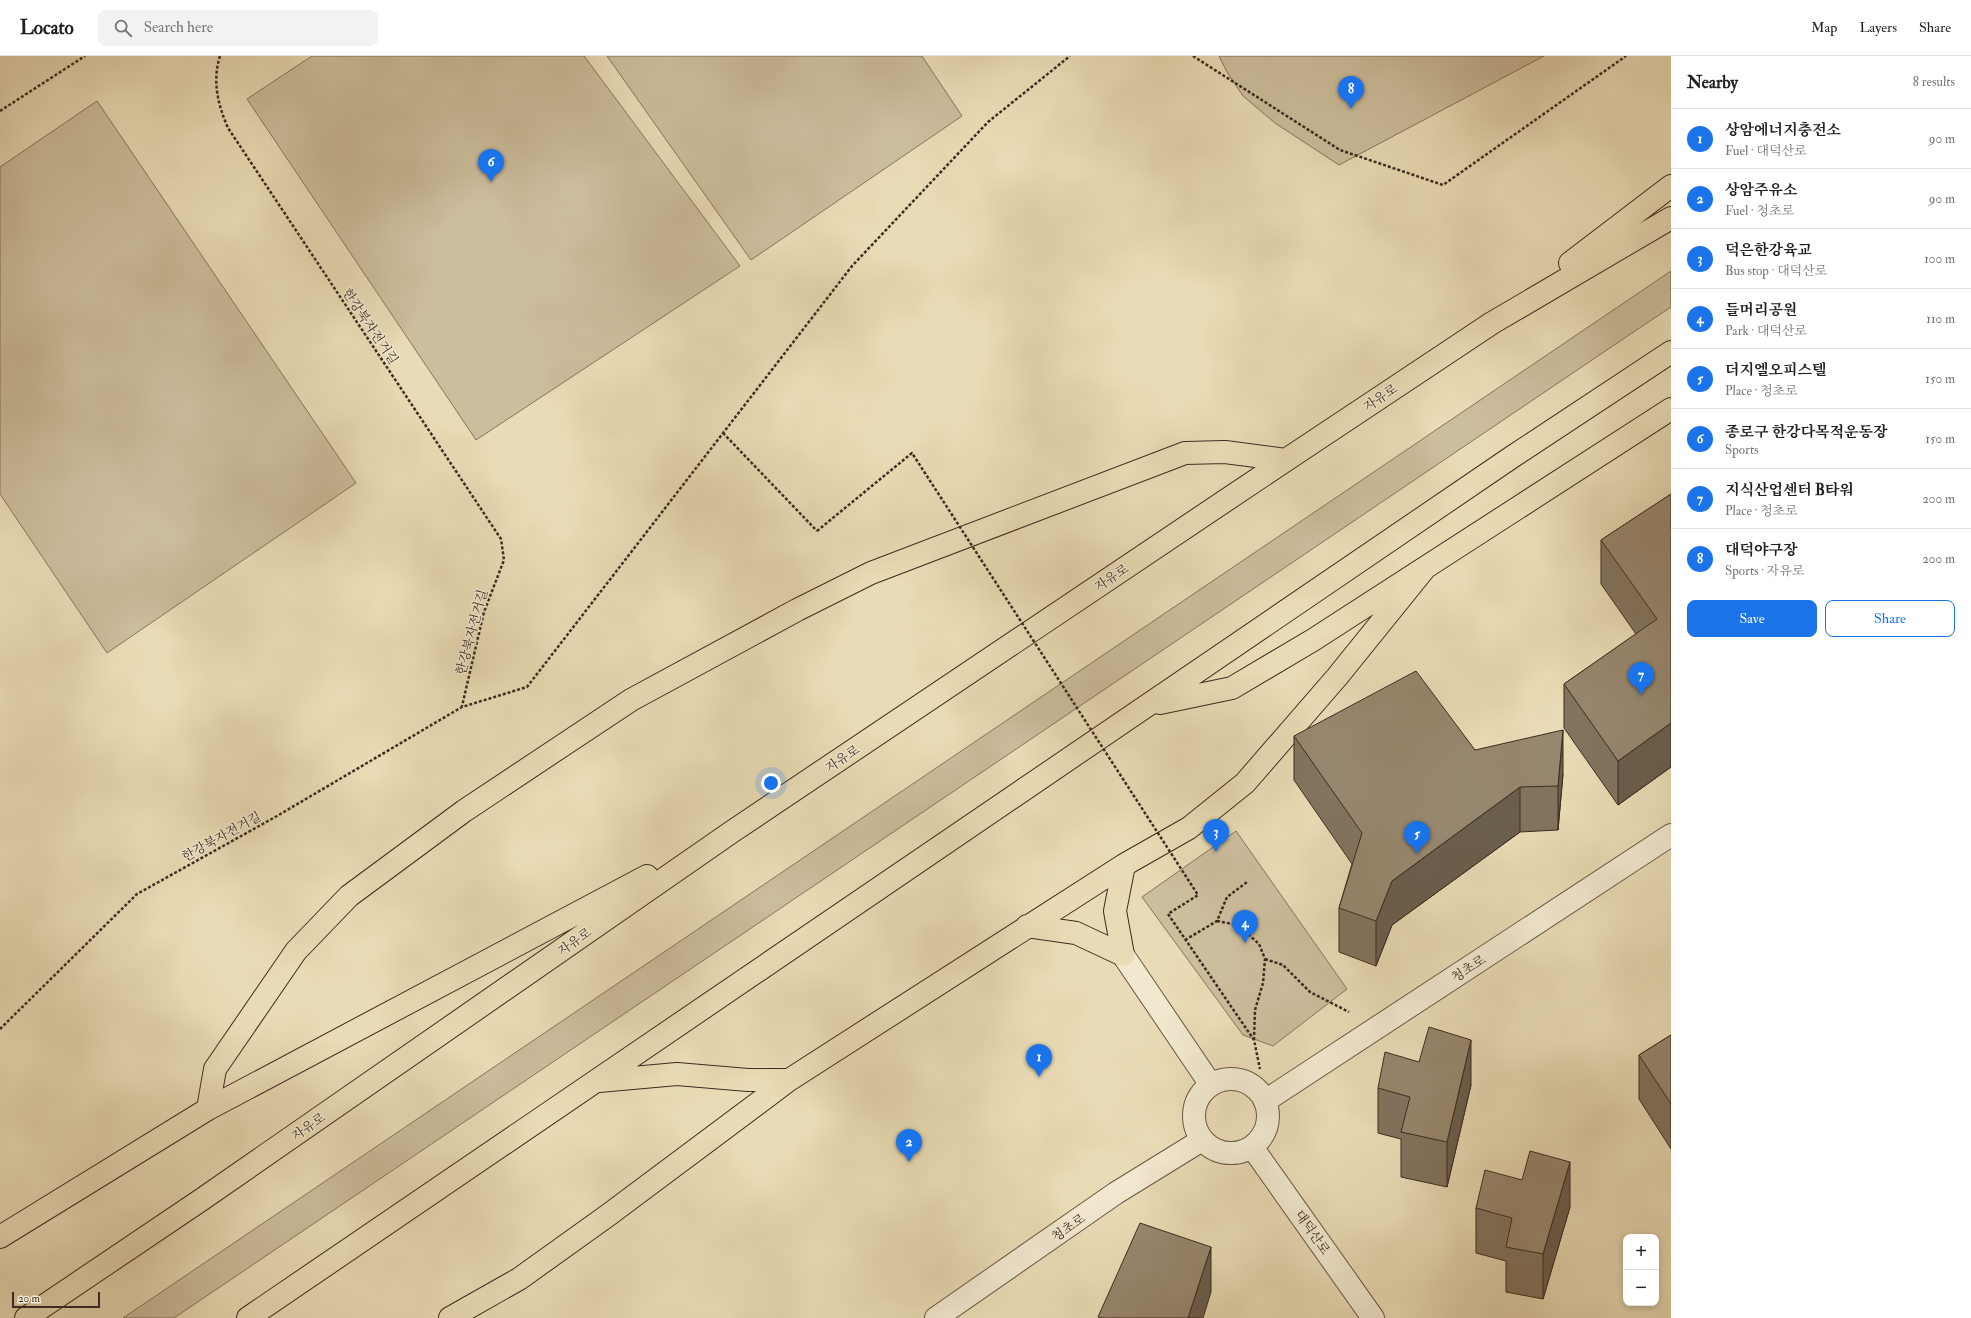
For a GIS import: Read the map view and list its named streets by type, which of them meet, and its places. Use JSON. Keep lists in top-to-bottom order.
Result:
{
  "streets": {
    "highway": ["자유로"],
    "street": ["청초로", "대덕산로"],
    "path": ["한강북자전거길"]
  },
  "crossings": [
    ["청초로", "대덕산로"]
  ],
  "scale_bar": "20 m",
  "page": {
    "header": "Locato",
    "search": "Search here",
    "nav": ["Map", "Layers", "Share"],
    "heading": ["Nearby", "8 results"],
    "pins": [
      "8",
      "6",
      "7",
      "3",
      "5",
      "4",
      "1",
      "2"
    ],
    "list": [
      {
        "mark": "1",
        "name": "상암에너지충전소",
        "note": "Fuel · 대덕산로",
        "value": "90 m"
      },
      {
        "mark": "2",
        "name": "상암주유소",
        "note": "Fuel · 청초로",
        "value": "90 m"
      },
      {
        "mark": "3",
        "name": "덕은한강육교",
        "note": "Bus stop · 대덕산로",
        "value": "100 m"
      },
      {
        "mark": "4",
        "name": "들머리공원",
        "note": "Park · 대덕산로",
        "value": "110 m"
      },
      {
        "mark": "5",
        "name": "더지엘오피스텔",
        "note": "Place · 청초로",
        "value": "150 m"
      },
      {
        "mark": "6",
        "name": "종로구 한강다목적운동장",
        "note": "Sports",
        "value": "150 m"
      },
      {
        "mark": "7",
        "name": "지식산업센터 B타워",
        "note": "Place · 청초로",
        "value": "200 m"
      },
      {
        "mark": "8",
        "name": "대덕야구장",
        "note": "Sports · 자유로",
        "value": "200 m"
      }
    ],
    "buttons": ["Save", "Share"],
    "map_buttons": ["+", "−"],
    "scale": "20 m"
  }
}
